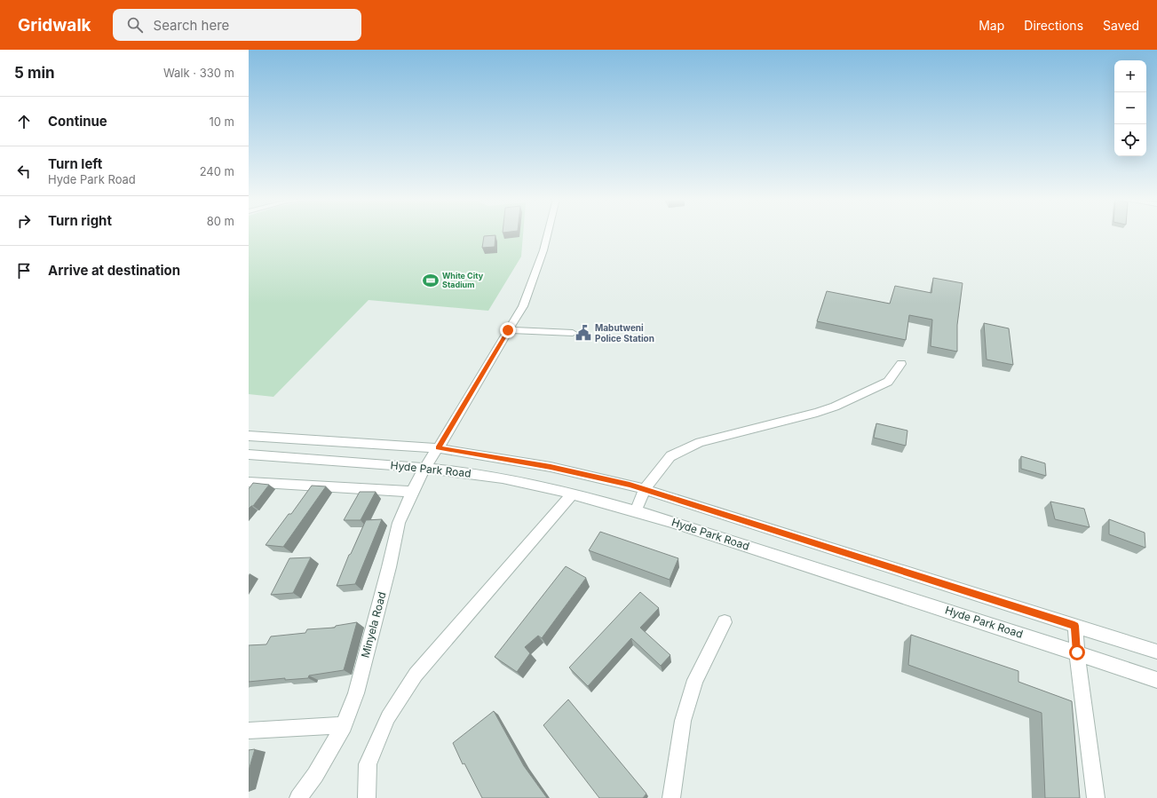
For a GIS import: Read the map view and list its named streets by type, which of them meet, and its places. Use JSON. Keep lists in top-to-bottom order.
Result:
{
  "streets": {
    "street": ["Hyde Park Road", "Minyela Road"]
  },
  "crossings": [
    ["Hyde Park Road", "Minyela Road"]
  ],
  "places": {
    "sports": ["White City Stadium"],
    "public building": ["Mabutweni Police Station"]
  },
  "page": {
    "header": "Gridwalk",
    "search": "Search here",
    "nav": ["Map", "Directions", "Saved"],
    "heading": ["5 min", "Walk · 330 m"],
    "map_buttons": ["+", "−"],
    "list": [
      ["Continue", "10 m"],
      ["Turn left", "Hyde Park Road", "240 m"],
      ["Turn right", "80 m"],
      "Arrive at destination"
    ]
  }
}
